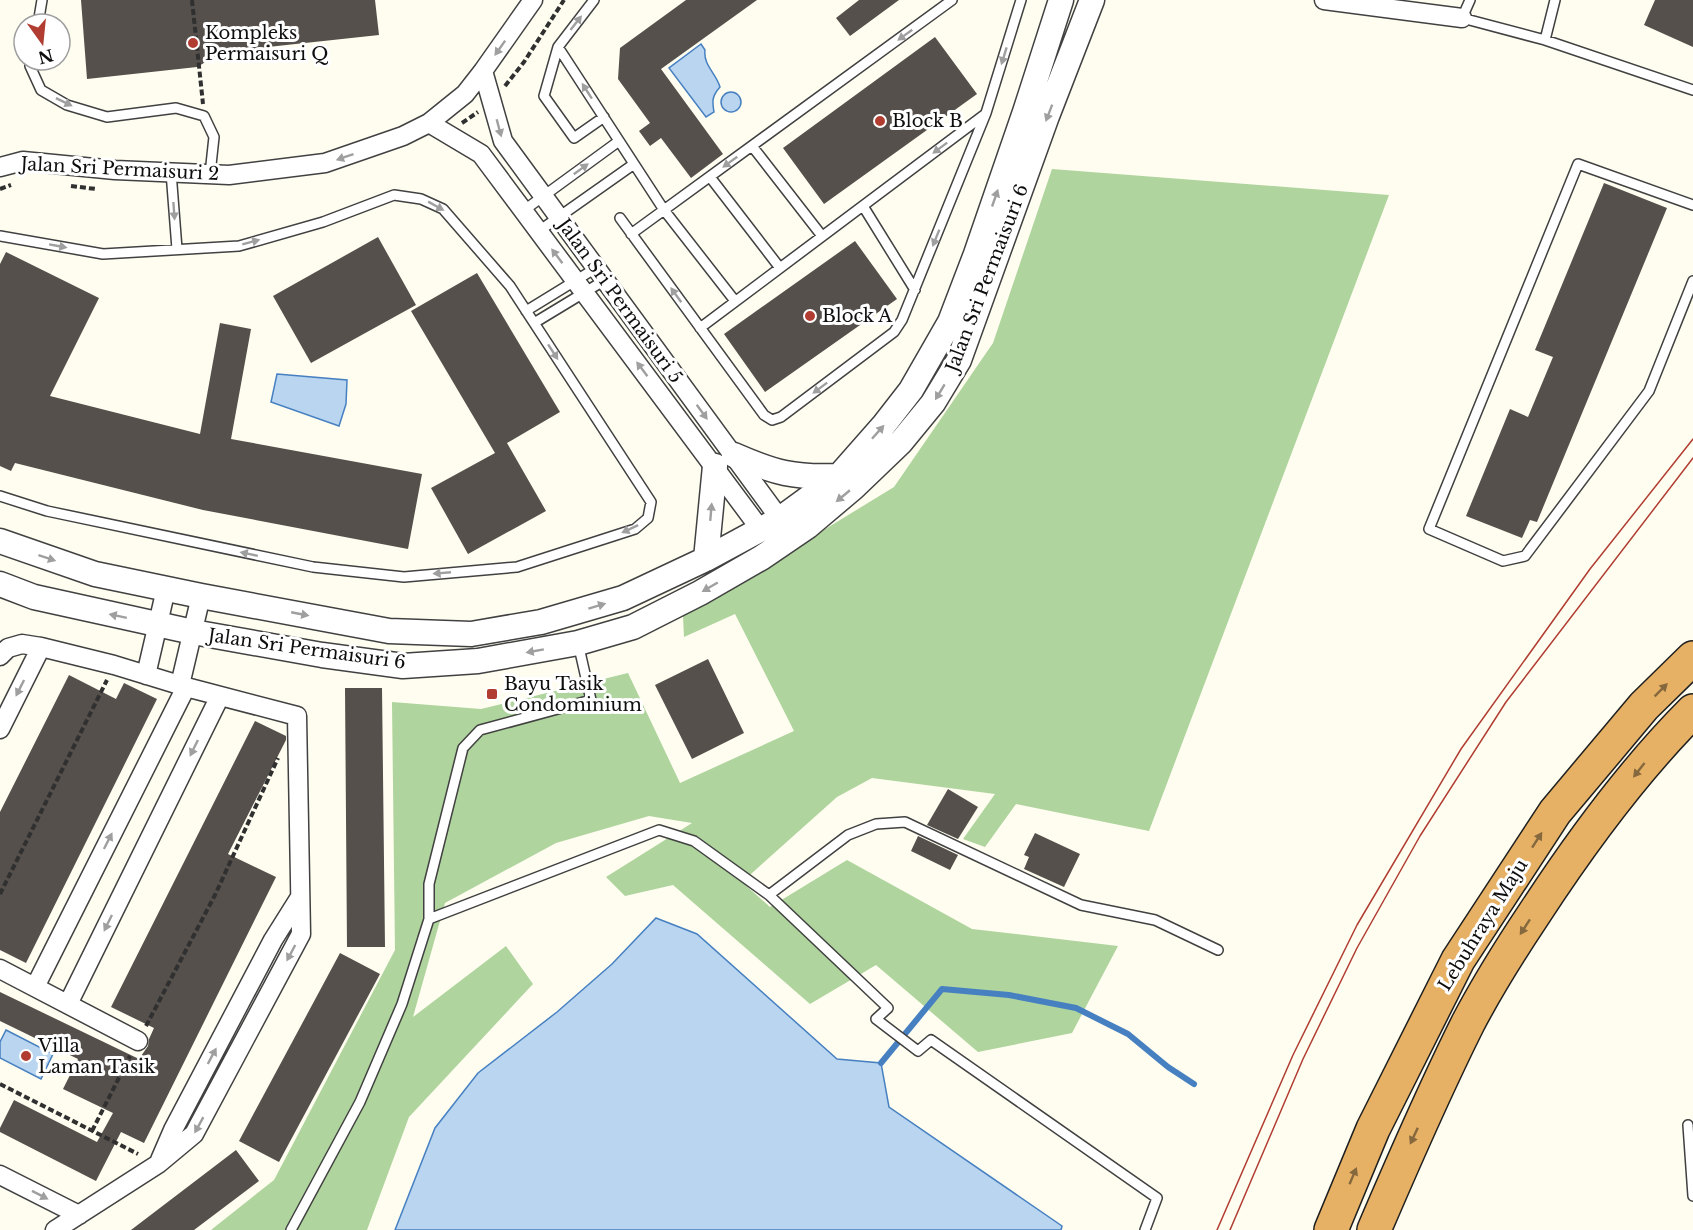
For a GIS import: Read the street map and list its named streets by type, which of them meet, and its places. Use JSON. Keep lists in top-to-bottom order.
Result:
{
  "streets": {
    "highway": ["Lebuhraya Maju"],
    "street": ["Jalan Sri Permaisuri 2", "Jalan Sri Permaisuri 6", "Jalan Sri Permaisuri 5"]
  },
  "crossings": [
    ["Jalan Sri Permaisuri 2", "Jalan Sri Permaisuri 5"],
    ["Jalan Sri Permaisuri 6", "Jalan Sri Permaisuri 5"]
  ],
  "one_way": ["Jalan Sri Permaisuri 2"],
  "places": {
    "other": [
      "Kompleks Permaisuri Q",
      "Block B",
      "Block A",
      "Villa Laman Tasik"
    ],
    "transit": ["Bayu Tasik Condominium"]
  },
  "north": "bottom"
}
